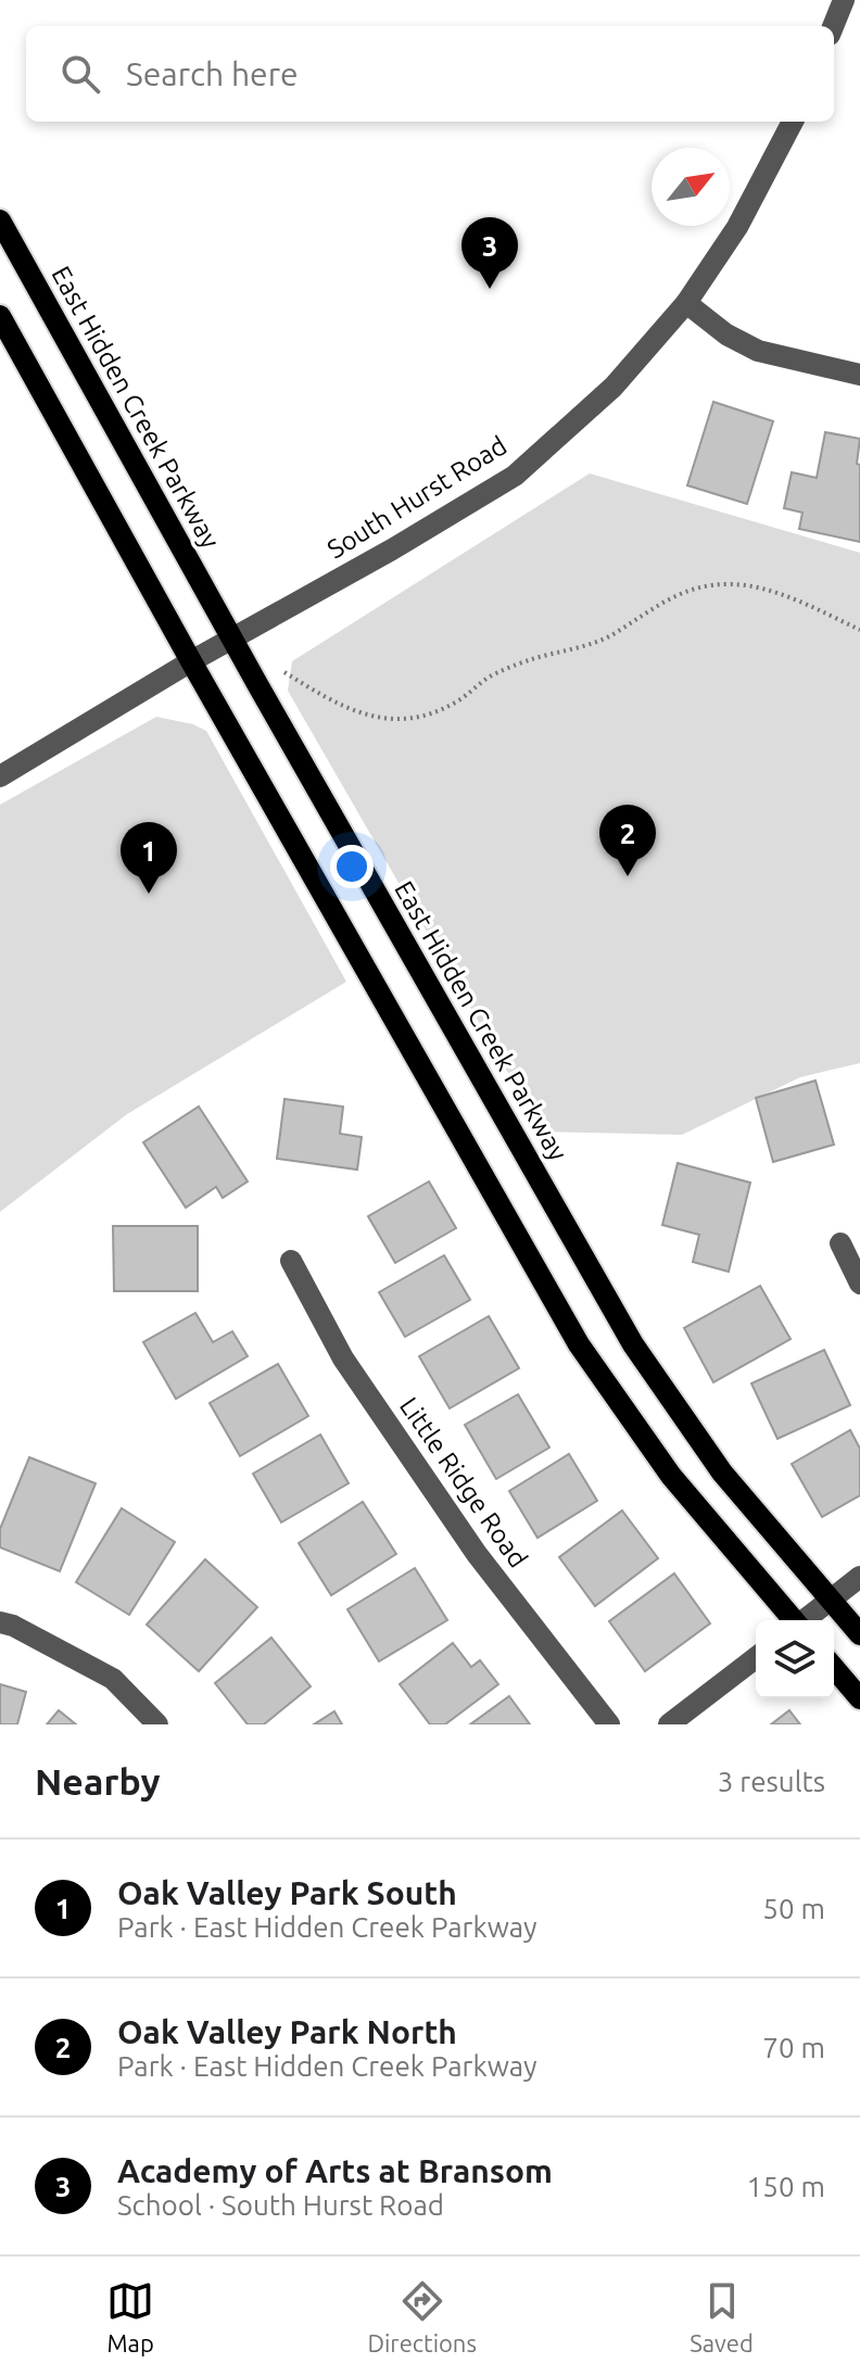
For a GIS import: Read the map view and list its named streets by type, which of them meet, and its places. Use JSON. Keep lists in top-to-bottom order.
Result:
{
  "streets": {
    "main road": ["East Hidden Creek Parkway"],
    "street": ["South Hurst Road", "Little Ridge Road"]
  },
  "crossings": [
    ["East Hidden Creek Parkway", "South Hurst Road"]
  ],
  "north": "top right",
  "page": {
    "search": "Search here",
    "pins": ["3", "2", "1"],
    "heading": ["Nearby", "3 results"],
    "list": [
      {
        "mark": "1",
        "name": "Oak Valley Park South",
        "note": "Park · East Hidden Creek Parkway",
        "value": "50 m"
      },
      {
        "mark": "2",
        "name": "Oak Valley Park North",
        "note": "Park · East Hidden Creek Parkway",
        "value": "70 m"
      },
      {
        "mark": "3",
        "name": "Academy of Arts at Bransom",
        "note": "School · South Hurst Road",
        "value": "150 m"
      }
    ],
    "nav": ["Map", "Directions", "Saved"]
  }
}
